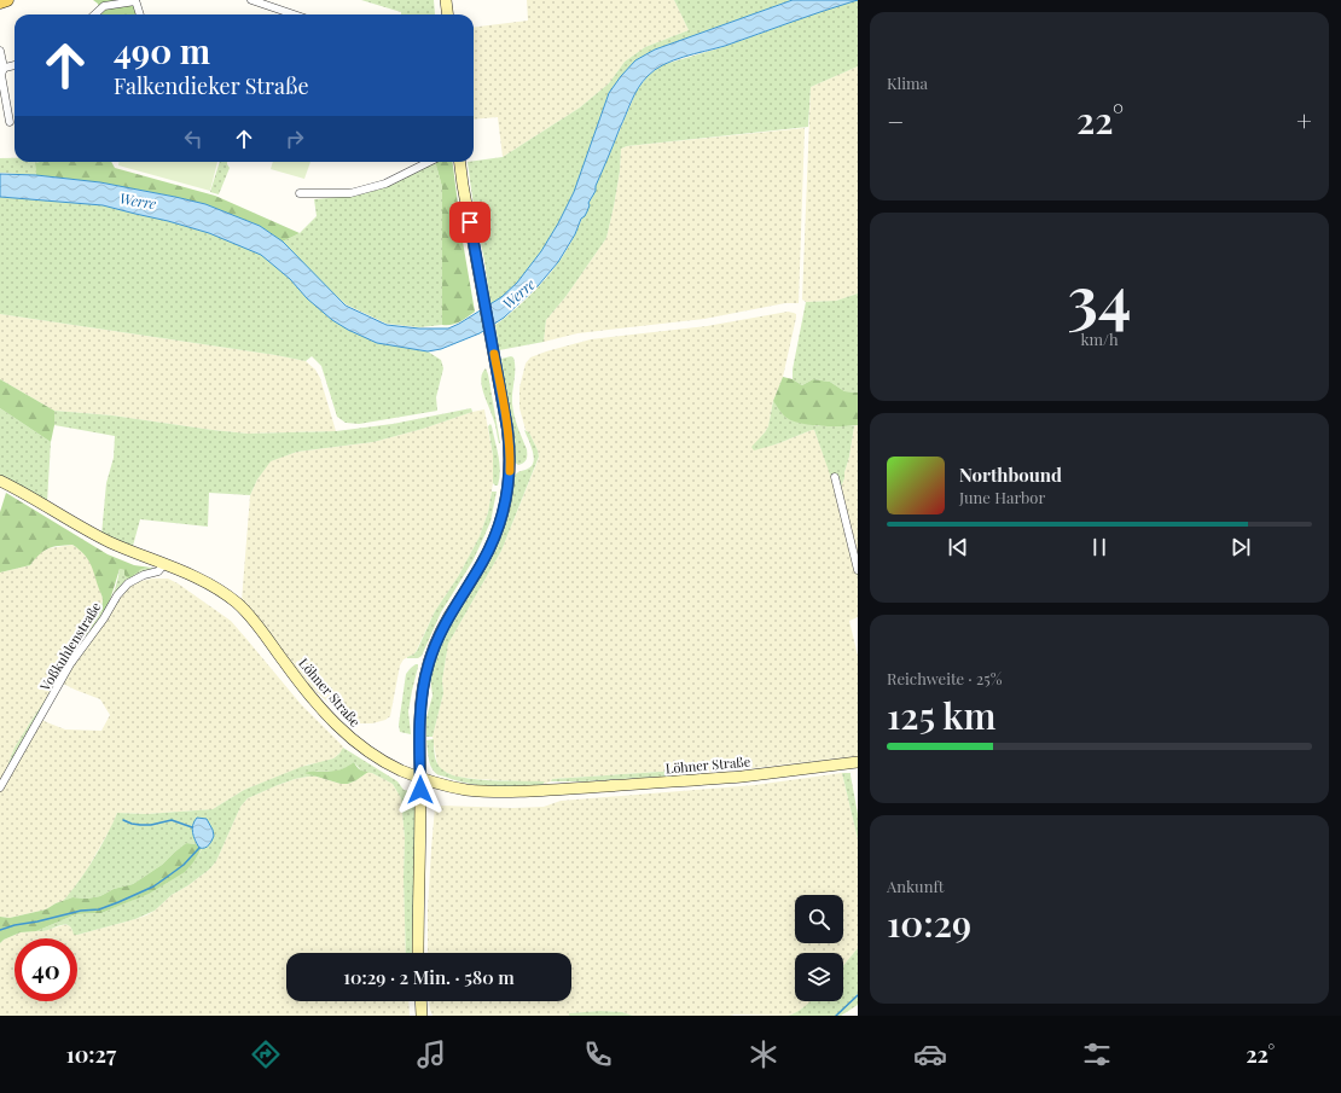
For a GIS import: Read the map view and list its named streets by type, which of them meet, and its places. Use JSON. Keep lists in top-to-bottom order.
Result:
{
  "streets": {
    "main road": ["Löhner Straße"],
    "street": ["Voßkuhlenstraße"]
  },
  "crossings": [
    ["Voßkuhlenstraße", "Löhner Straße"]
  ],
  "water": ["Werre"],
  "page": {
    "tile": [
      "Klima",
      ["34", "km/h"],
      ["Reichweite · 25%", "125 km"],
      ["Ankunft", "10:29"]
    ],
    "turn": ["490 m", "Falkendieker Straße"],
    "heat": ["−", "22°", "+"],
    "song": ["Northbound", "June Harbor"],
    "limit": "40",
    "trip": "10:29 · 2 Min. · 580 m",
    "tabs": ["10:27", "22°"]
  }
}
